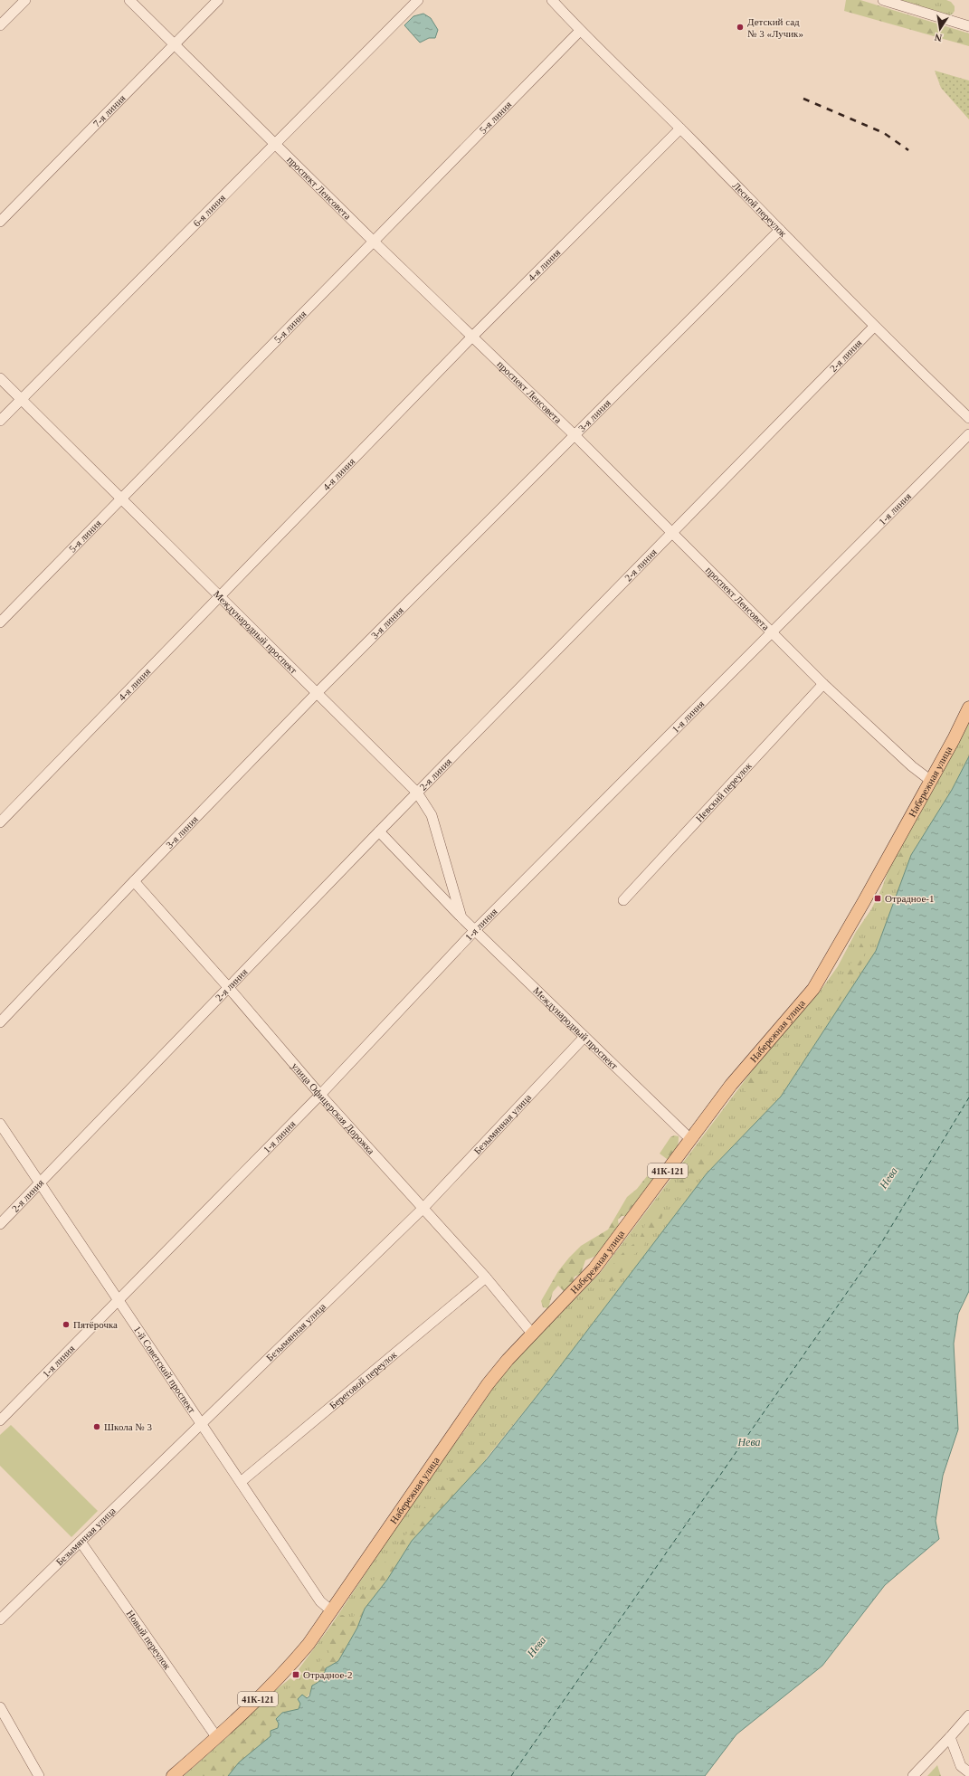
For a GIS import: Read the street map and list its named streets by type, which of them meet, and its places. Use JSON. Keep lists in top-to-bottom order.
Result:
{
  "streets": {
    "main road": ["Набережная улица", "41К-121"],
    "street": [
      "7-я линия",
      "5-я линия",
      "проспект Ленсовета",
      "6-я линия",
      "Лесной переулок",
      "4-я линия",
      "2-я линия",
      "3-я линия",
      "1-я линия",
      "Международный проспект",
      "Невский переулок",
      "улица Офицерская Дорожка",
      "Безымянная улица",
      "1-й Советский проспект",
      "Береговой переулок",
      "Новый переулок"
    ]
  },
  "crossings": [
    ["7-я линия", "проспект Ленсовета"],
    ["5-я линия", "проспект Ленсовета"],
    ["5-я линия", "Лесной переулок"],
    ["5-я линия", "Международный проспект"],
    ["проспект Ленсовета", "6-я линия"],
    ["проспект Ленсовета", "4-я линия"],
    ["проспект Ленсовета", "2-я линия"],
    ["проспект Ленсовета", "3-я линия"],
    ["проспект Ленсовета", "1-я линия"],
    ["проспект Ленсовета", "Набережная улица"],
    ["проспект Ленсовета", "Невский переулок"],
    ["6-я линия", "Международный проспект"],
    ["Лесной переулок", "4-я линия"],
    ["Лесной переулок", "2-я линия"],
    ["Лесной переулок", "3-я линия"],
    ["4-я линия", "Международный проспект"],
    ["2-я линия", "Международный проспект"],
    ["2-я линия", "улица Офицерская Дорожка"],
    ["2-я линия", "1-й Советский проспект"],
    ["3-я линия", "Международный проспект"],
    ["3-я линия", "улица Офицерская Дорожка"],
    ["1-я линия", "Международный проспект"],
    ["1-я линия", "улица Офицерская Дорожка"],
    ["1-я линия", "1-й Советский проспект"],
    ["Международный проспект", "Набережная улица"],
    ["Международный проспект", "Безымянная улица"],
    ["Набережная улица", "улица Офицерская Дорожка"],
    ["Набережная улица", "1-й Советский проспект"],
    ["Набережная улица", "Новый переулок"],
    ["улица Офицерская Дорожка", "Безымянная улица"],
    ["улица Офицерская Дорожка", "Береговой переулок"],
    ["Безымянная улица", "1-й Советский проспект"],
    ["Безымянная улица", "Новый переулок"],
    ["1-й Советский проспект", "Береговой переулок"]
  ],
  "water": ["Нева"],
  "places": {
    "other": ["Детский сад № 3 «Лучик»", "Пятёрочка", "Школа № 3"],
    "transit": ["Отрадное-1", "Отрадное-2"]
  },
  "north": "bottom"
}
